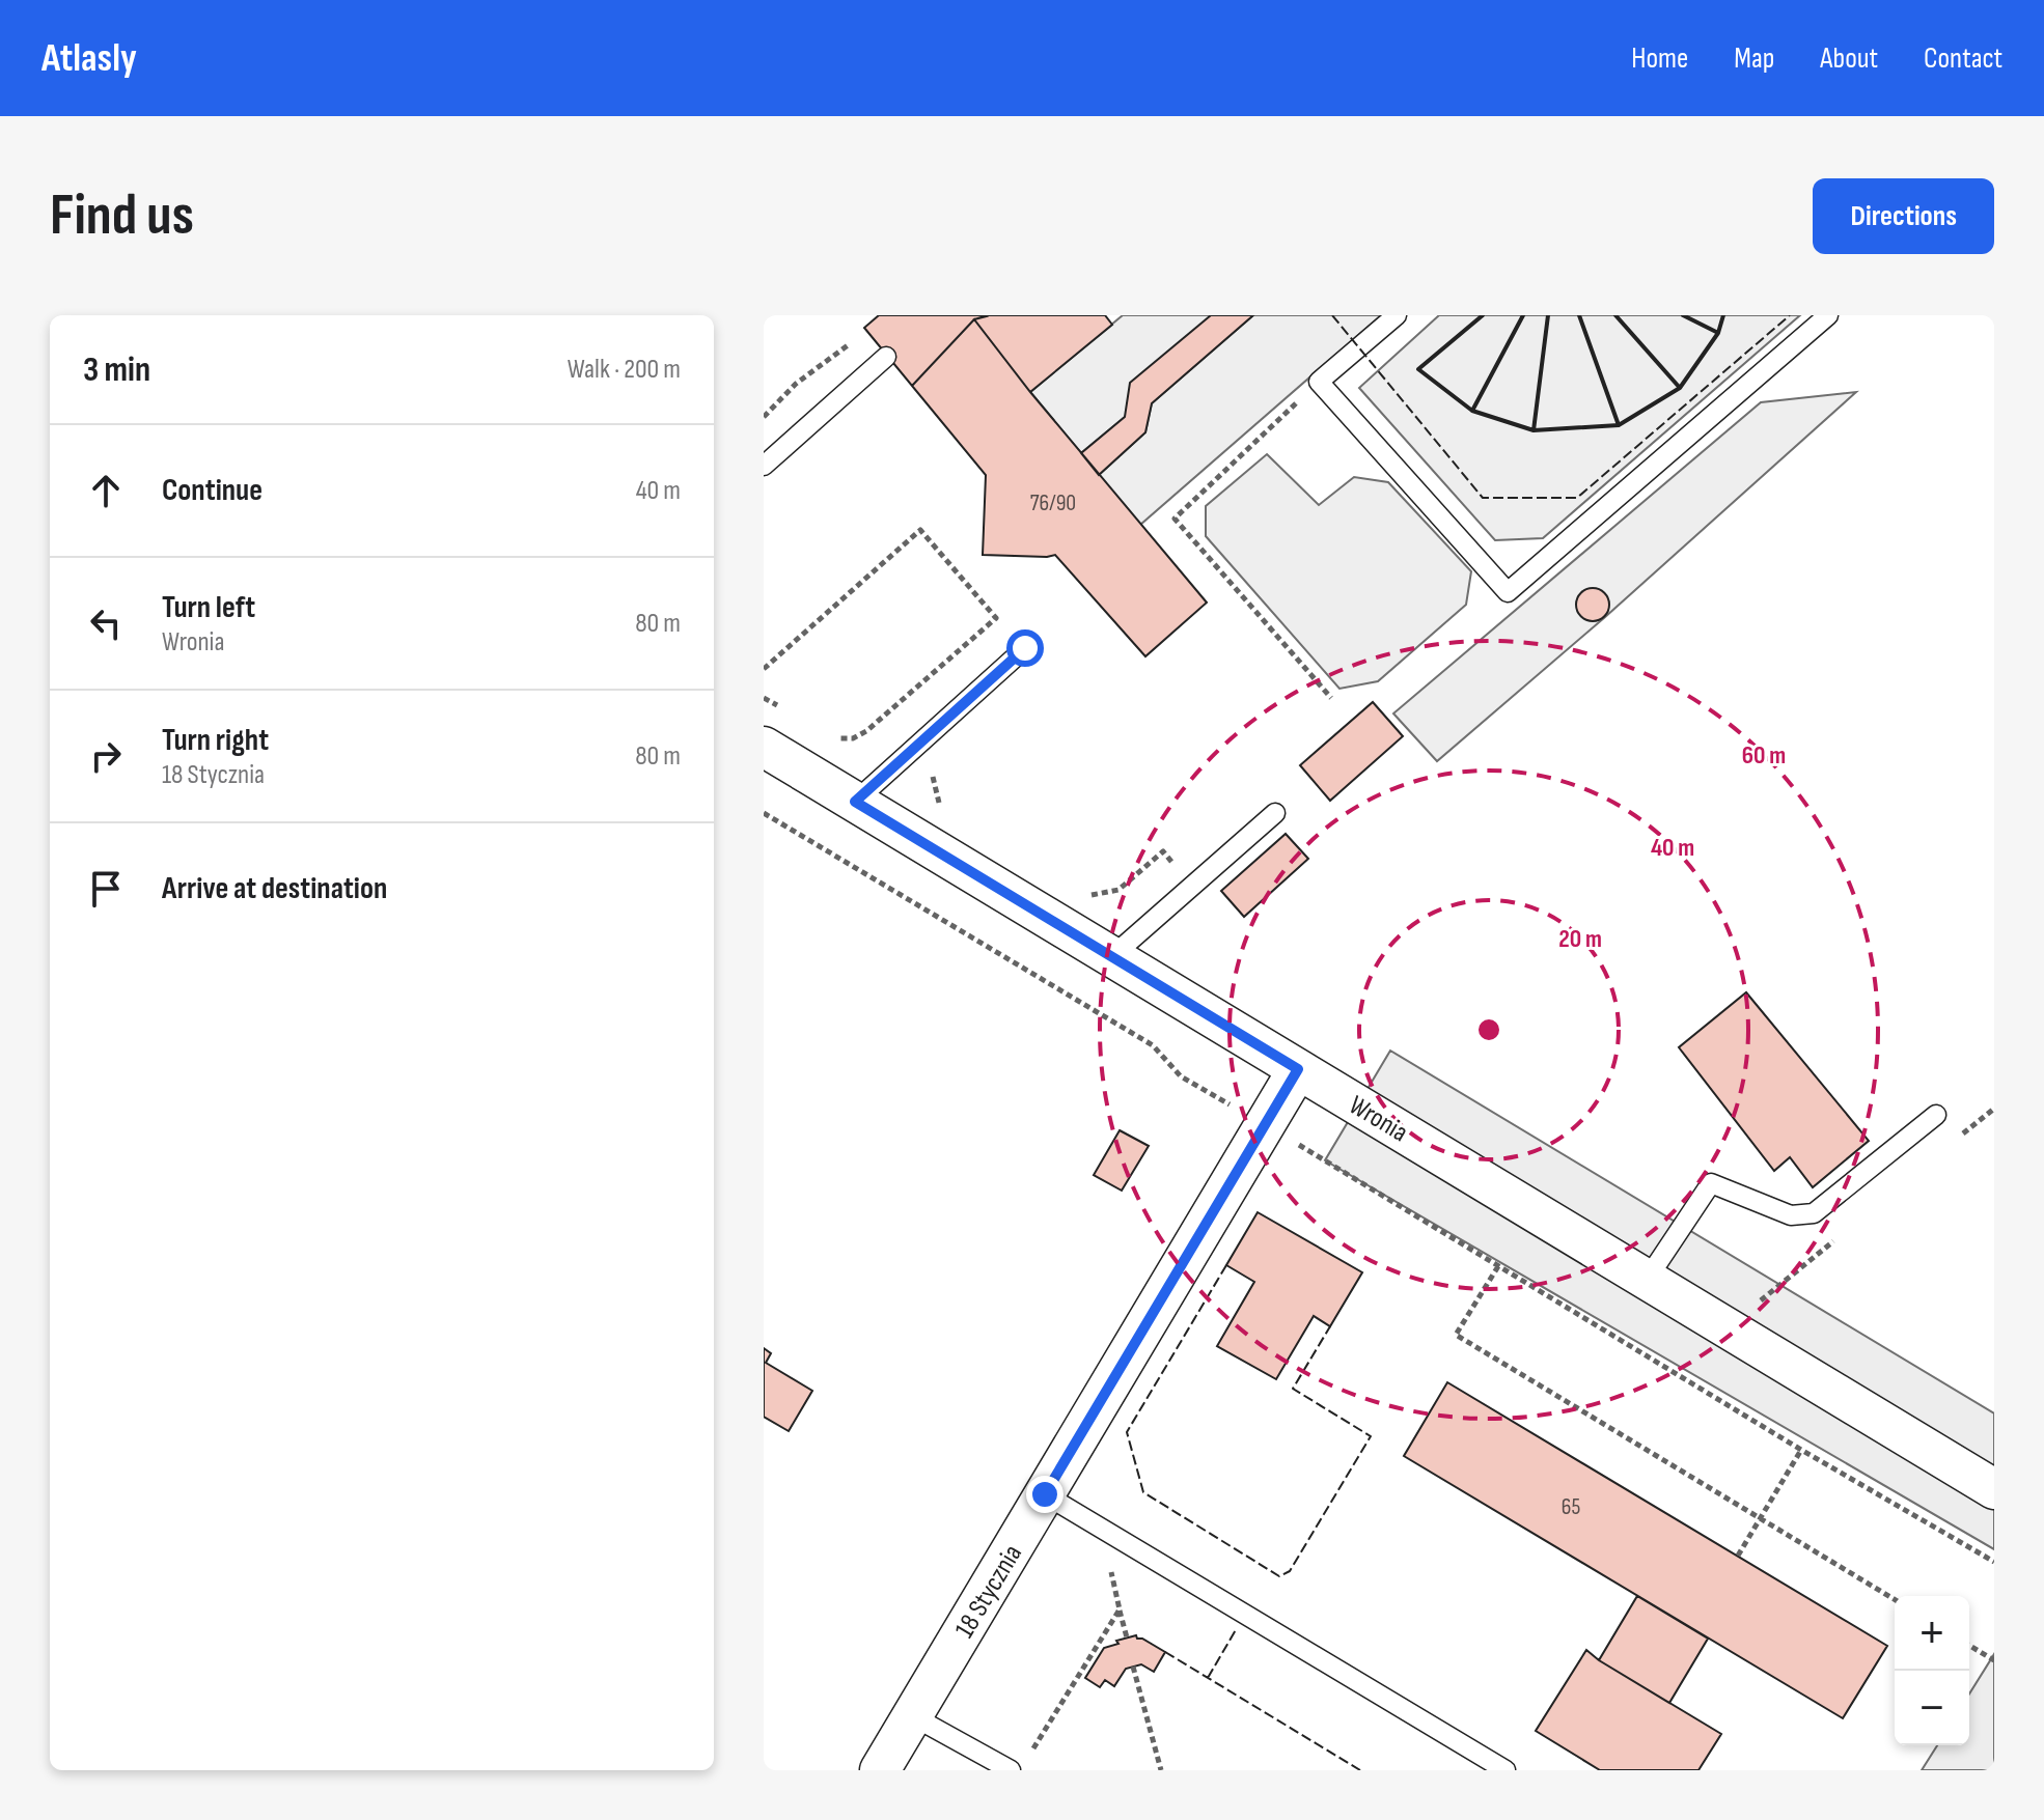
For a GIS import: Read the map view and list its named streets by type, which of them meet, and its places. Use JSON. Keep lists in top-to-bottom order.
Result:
{
  "streets": {
    "street": ["Wronia", "18 Stycznia"]
  },
  "crossings": [
    ["Wronia", "18 Stycznia"]
  ],
  "house_numbers": ["76/90", "65"],
  "page": {
    "header": "Atlasly",
    "nav": [
      "Home",
      "Map",
      "About",
      "Contact"
    ],
    "buttons": "Directions",
    "title": "Find us",
    "heading": ["3 min", "Walk · 200 m"],
    "list": [
      ["Continue", "40 m"],
      ["Turn left", "Wronia", "80 m"],
      ["Turn right", "18 Stycznia", "80 m"],
      "Arrive at destination"
    ],
    "map_buttons": ["+", "−"]
  },
  "rings": ["60 m", "40 m", "20 m"]
}
